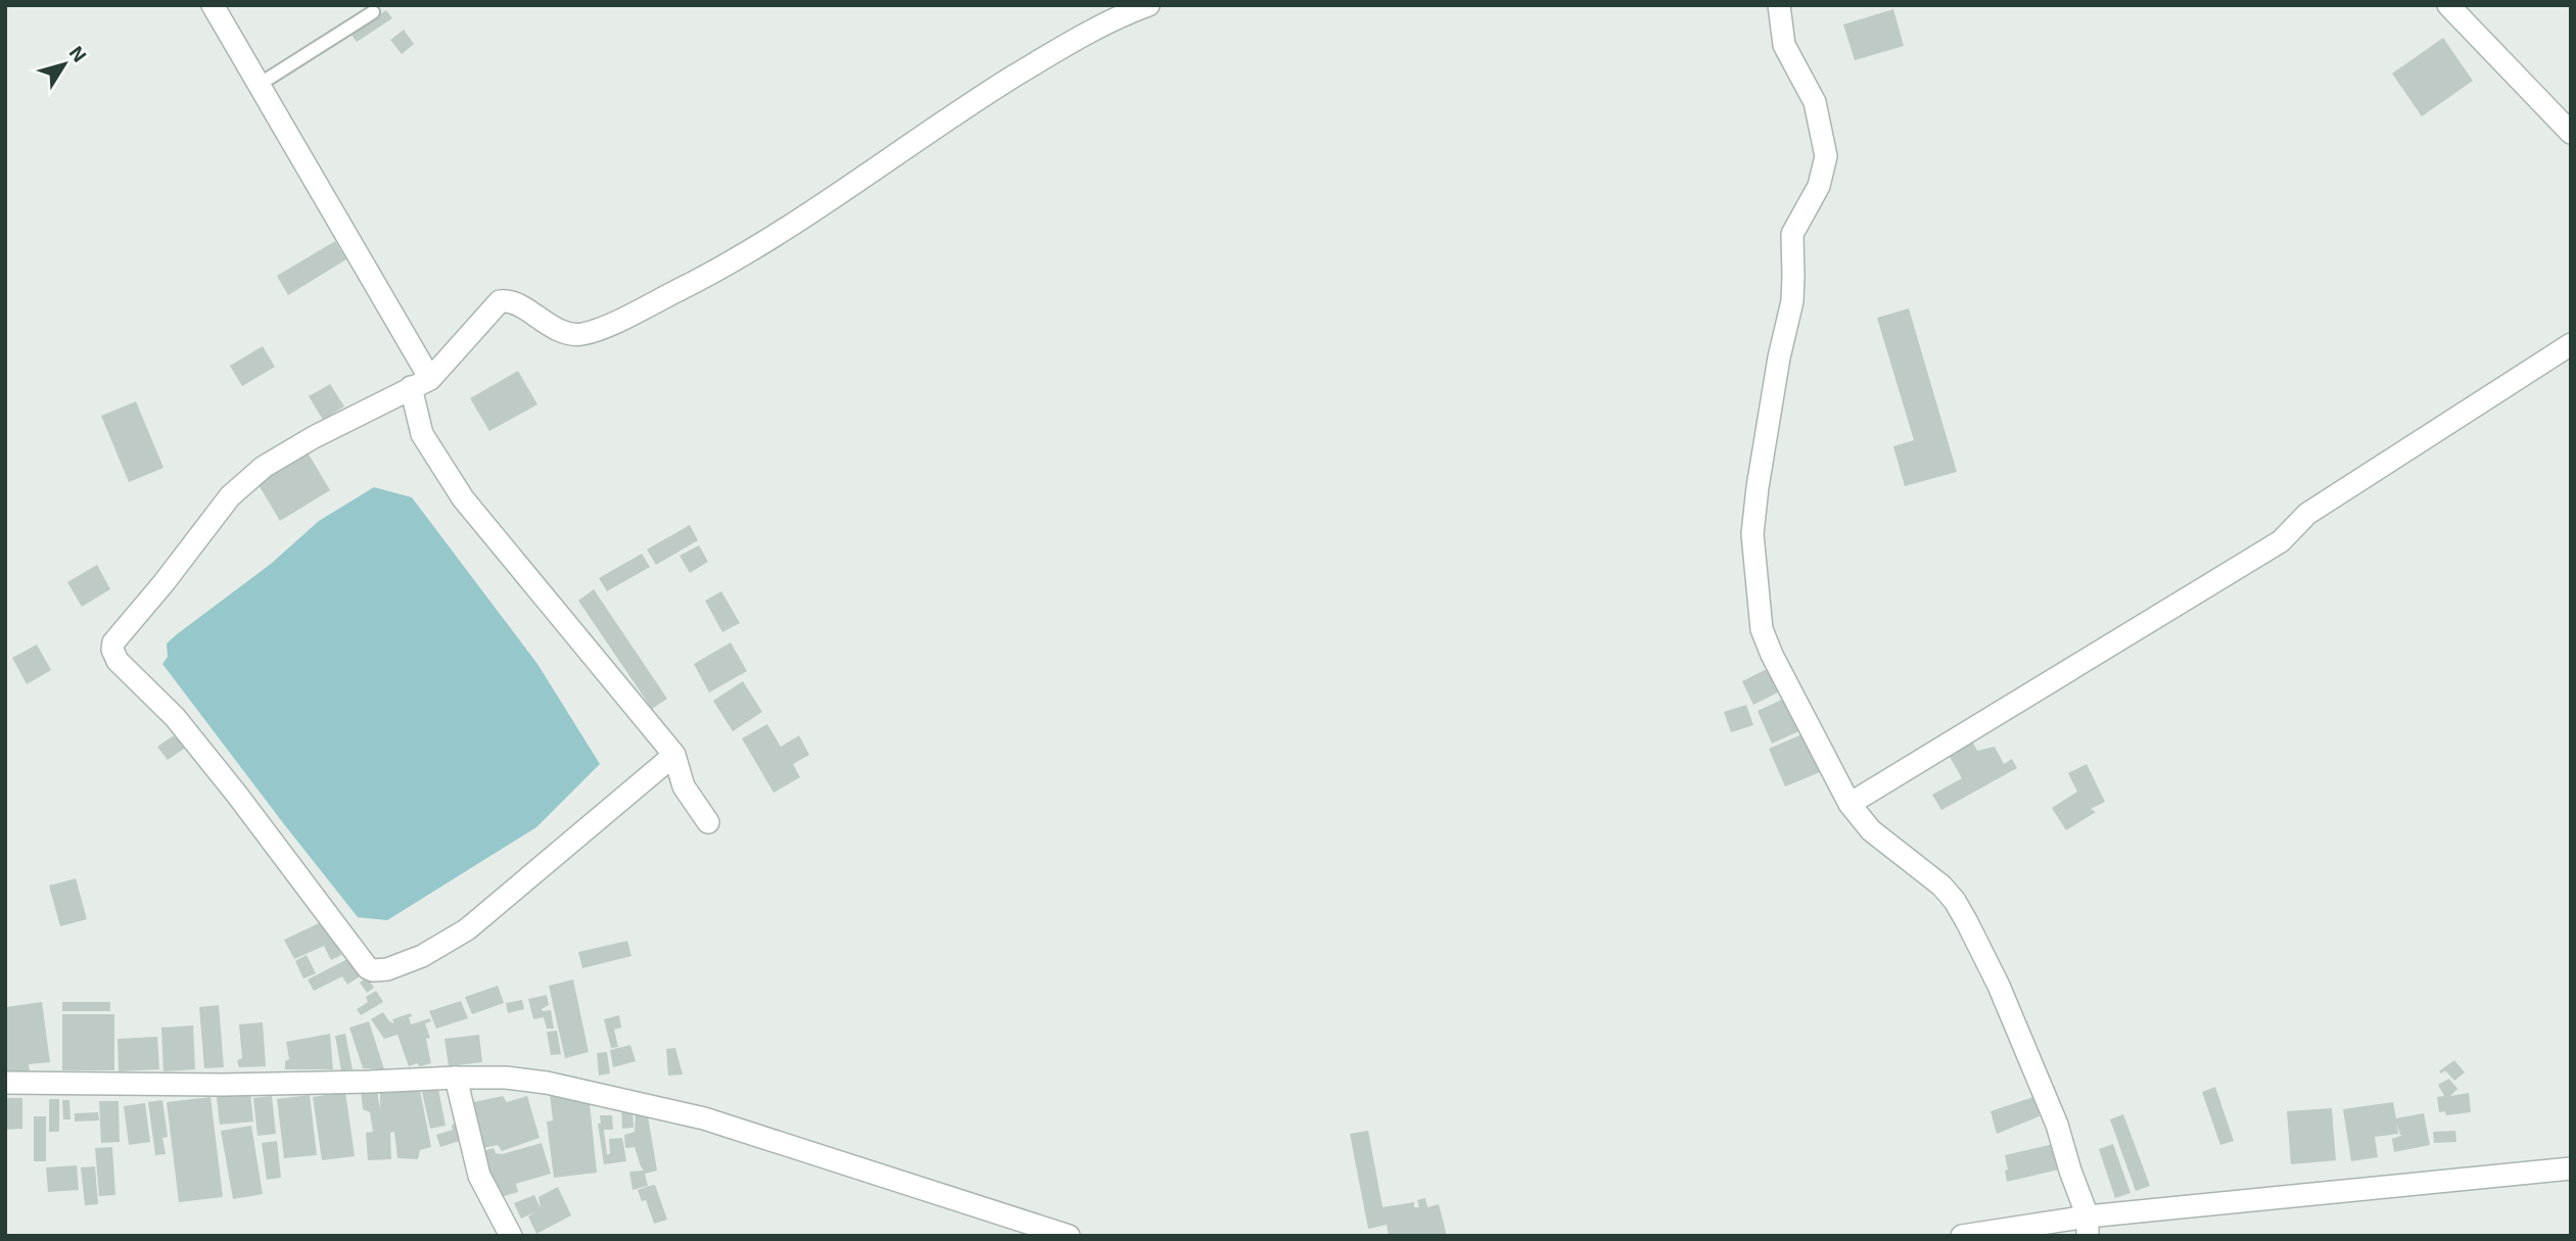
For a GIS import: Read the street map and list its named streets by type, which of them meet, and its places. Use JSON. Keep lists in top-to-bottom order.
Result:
{
  "north": "top right"
}
